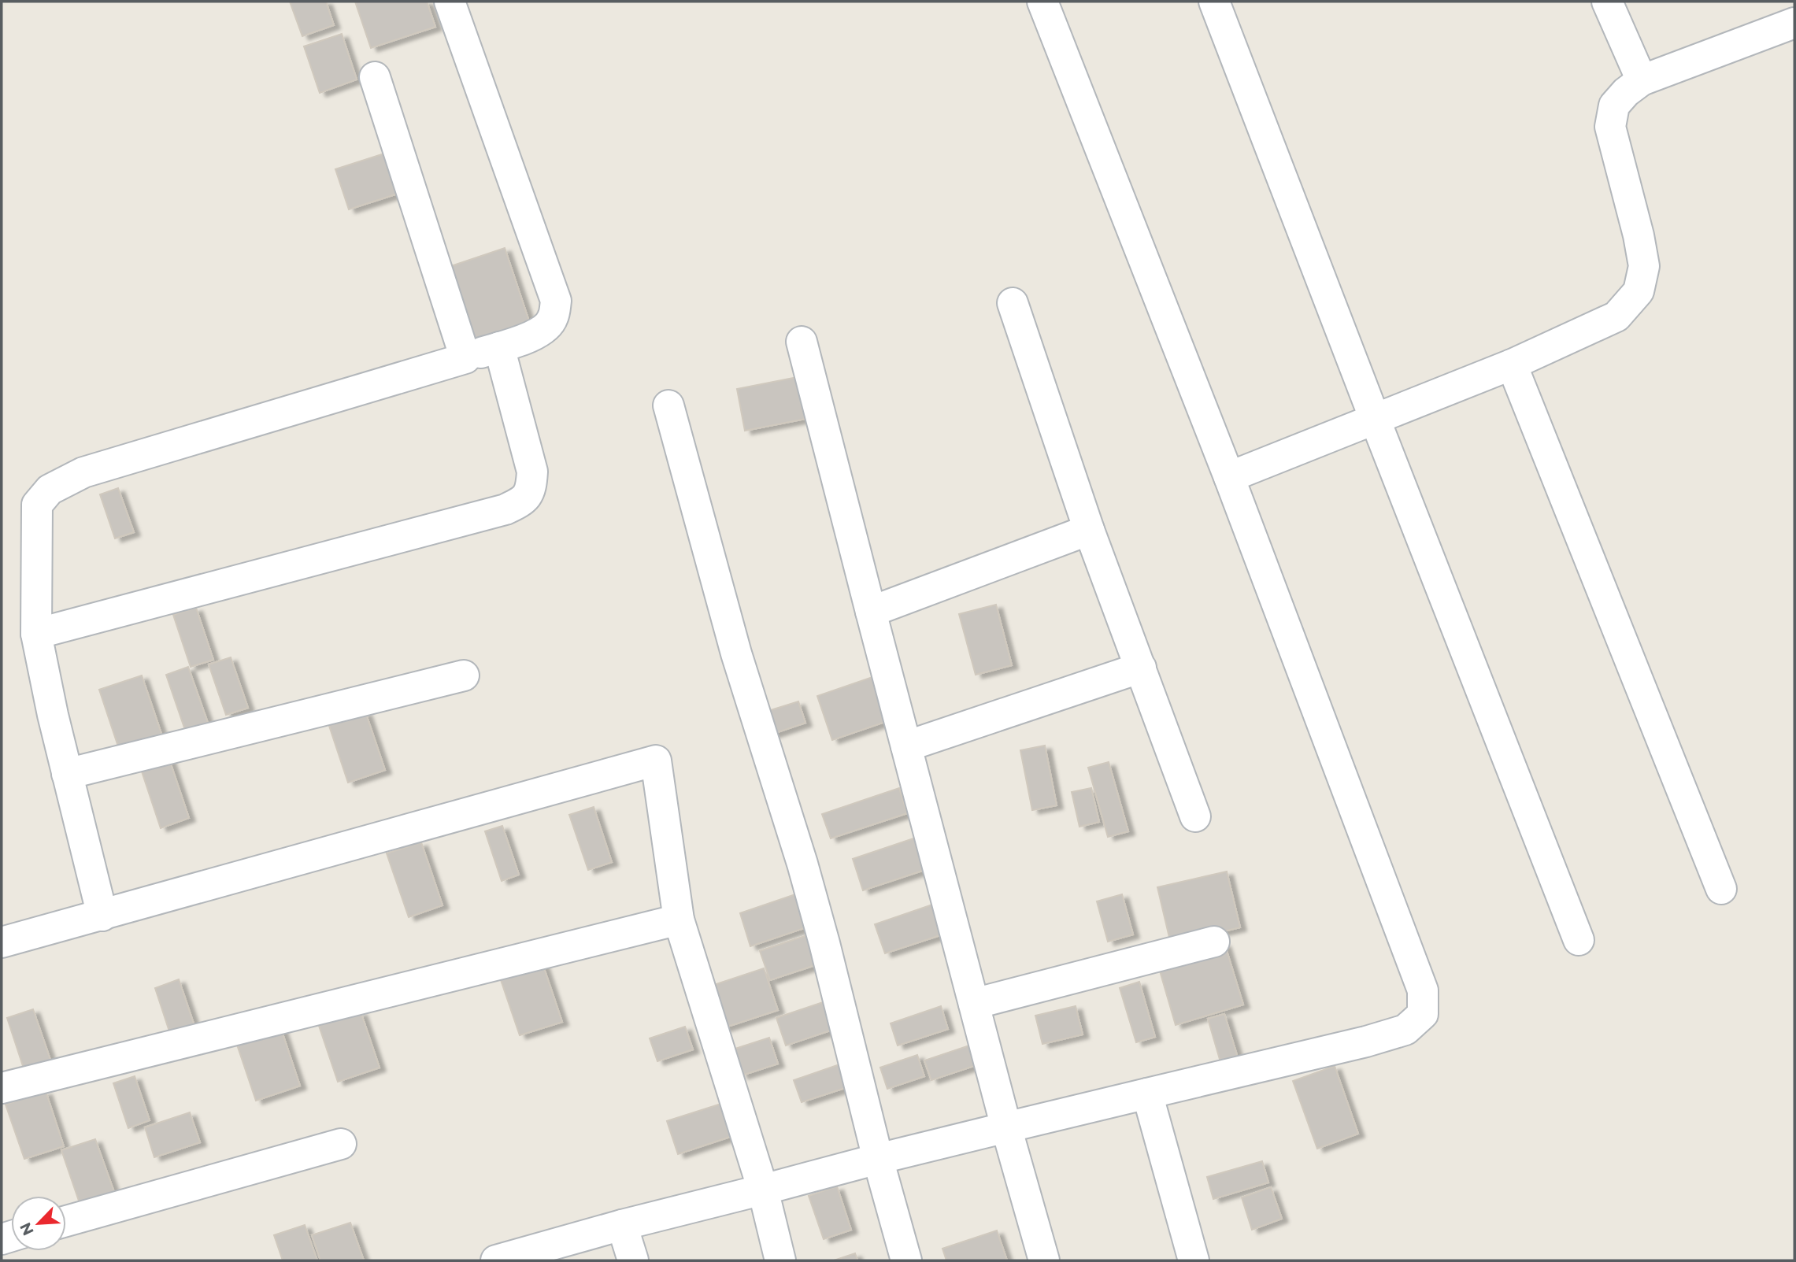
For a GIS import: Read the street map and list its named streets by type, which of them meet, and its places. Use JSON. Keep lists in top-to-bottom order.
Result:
{
  "north": "bottom left"
}
